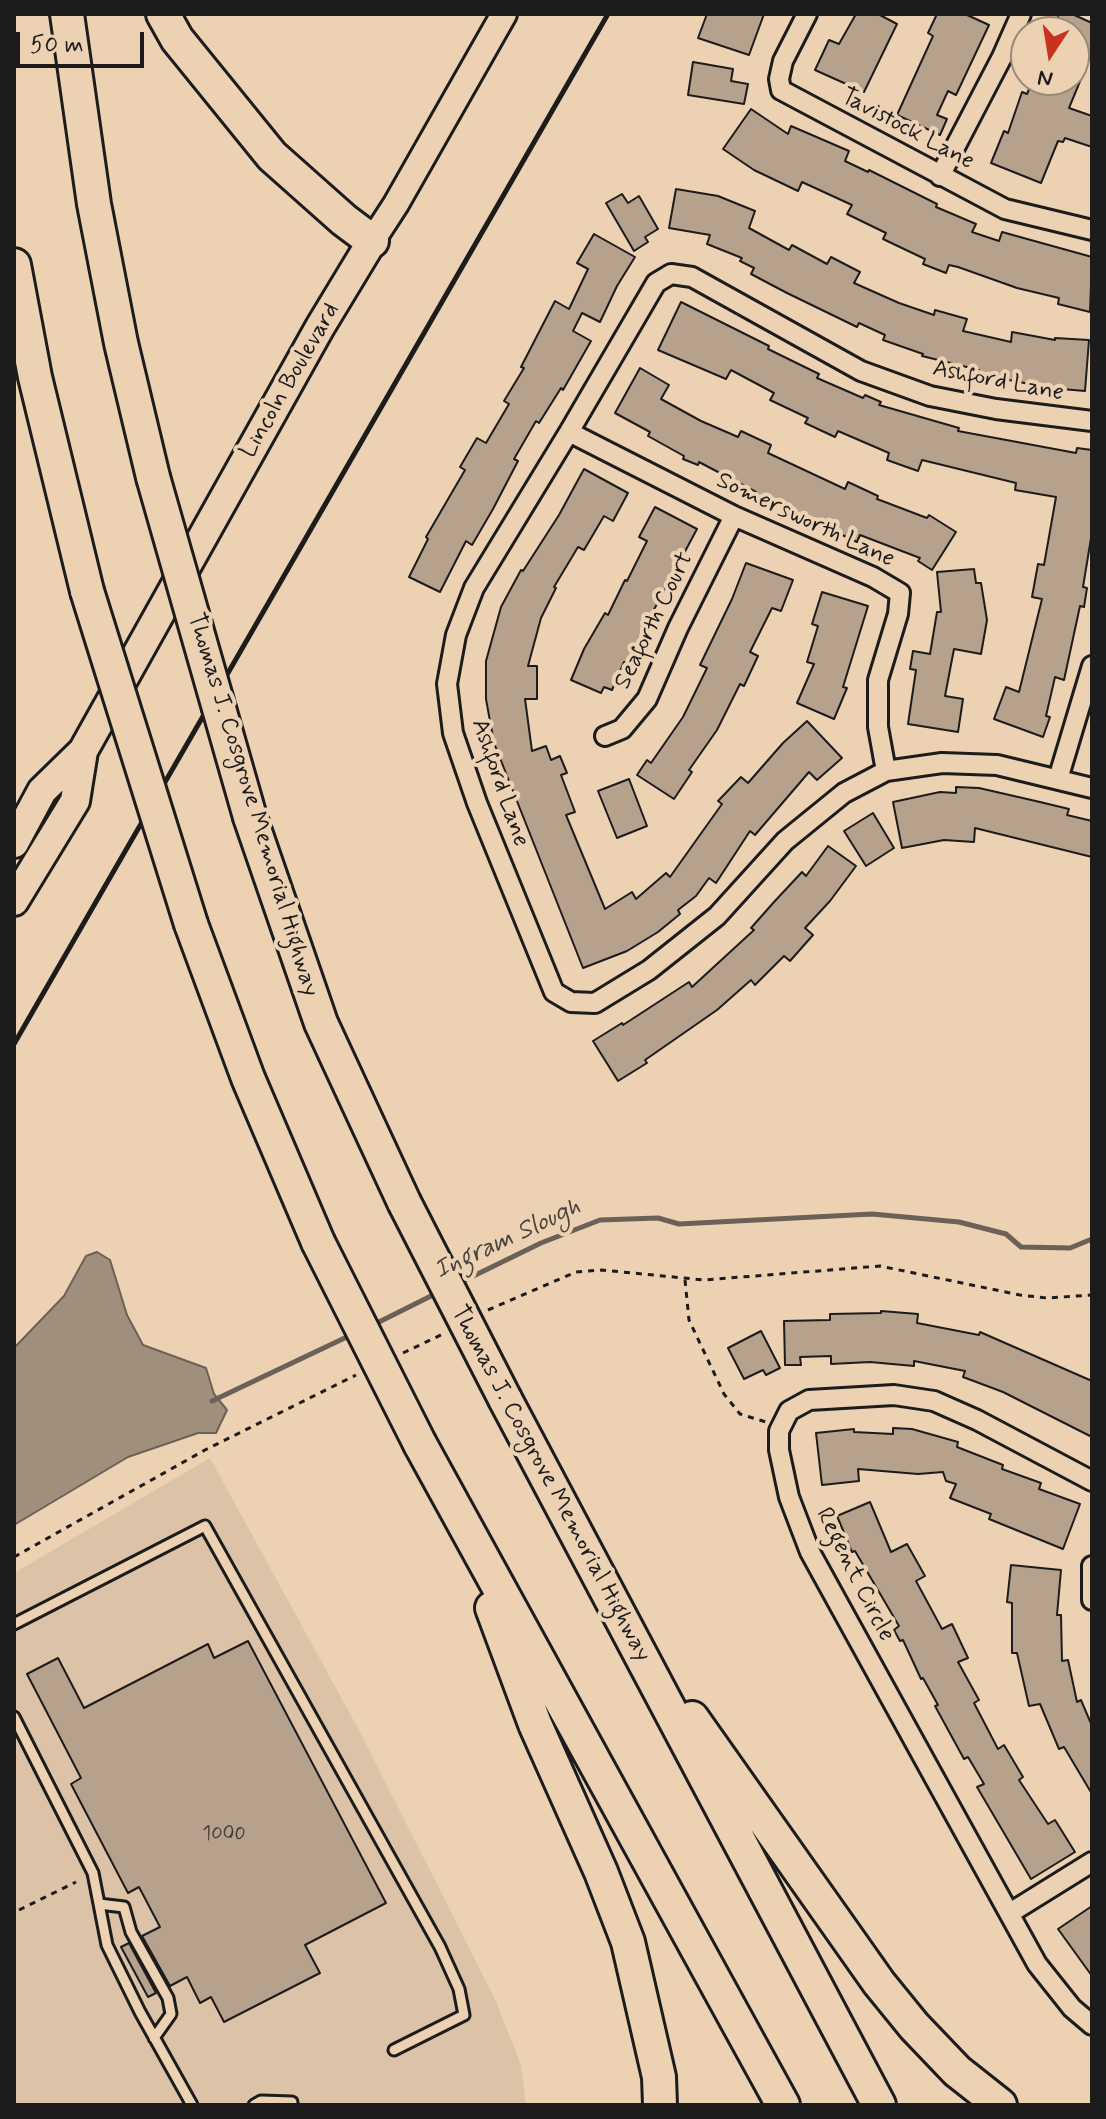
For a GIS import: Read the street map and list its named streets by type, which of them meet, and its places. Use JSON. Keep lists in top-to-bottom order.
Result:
{
  "streets": {
    "highway": ["Thomas J. Cosgrove Memorial Highway"],
    "main road": ["Lincoln Boulevard"],
    "street": [
      "Tavistock Lane",
      "Ashford Lane",
      "Somersworth Lane",
      "Seaforth Court",
      "Regent Circle"
    ]
  },
  "crossings": [
    ["Ashford Lane", "Somersworth Lane"],
    ["Somersworth Lane", "Seaforth Court"]
  ],
  "water": ["Ingram Slough"],
  "house_numbers": ["1000"],
  "scale_bar": "50 m",
  "north": "bottom"
}
